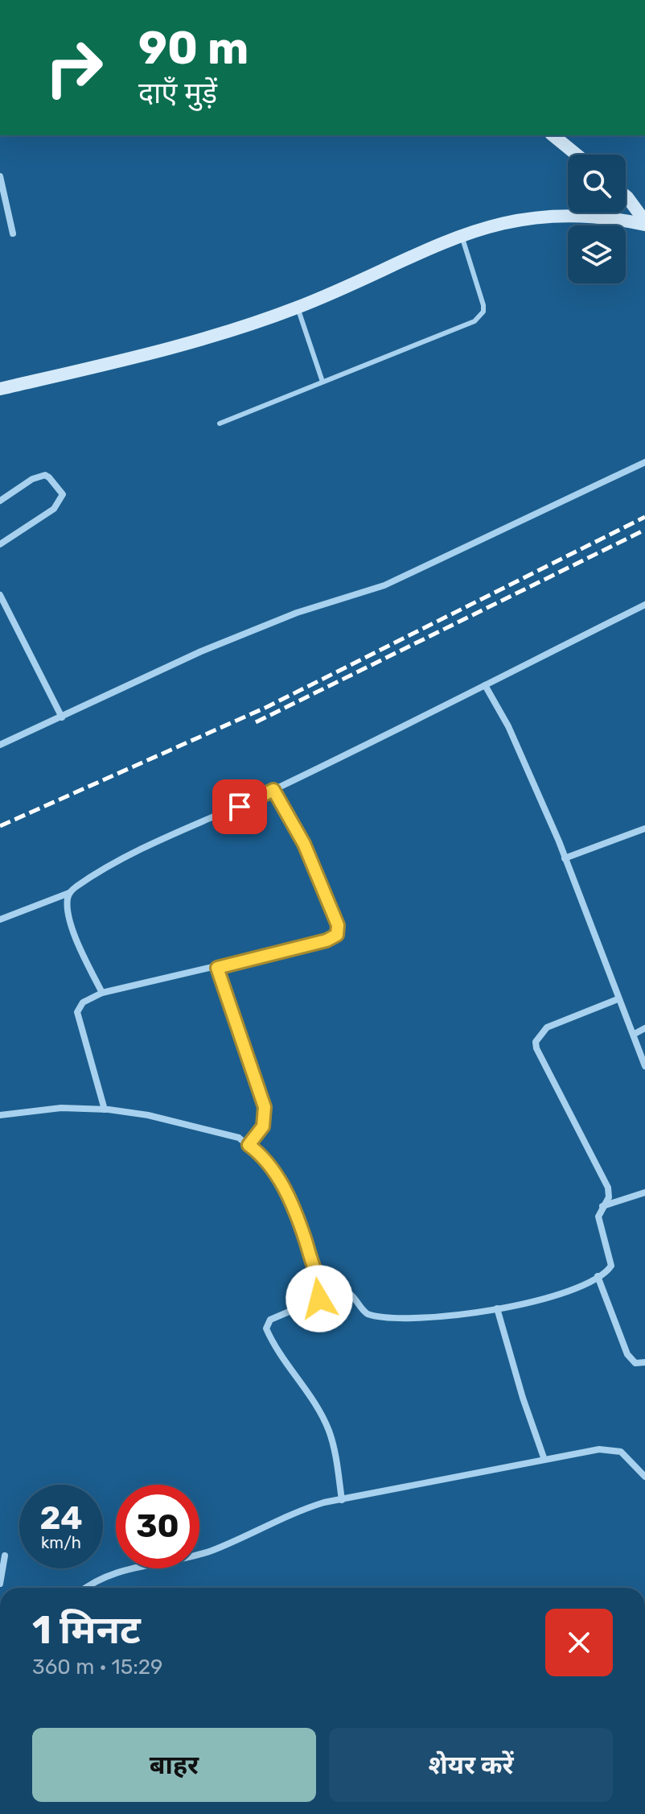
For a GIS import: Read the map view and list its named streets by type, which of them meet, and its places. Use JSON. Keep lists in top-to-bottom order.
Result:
{
  "page": {
    "turn": ["90 m", "दाएँ मुड़ें"],
    "speed": "24 km/h",
    "limit": "30",
    "heading": ["1 मिनट", "360 m · 15:29"],
    "buttons": ["बाहर", "शेयर करें"]
  }
}
